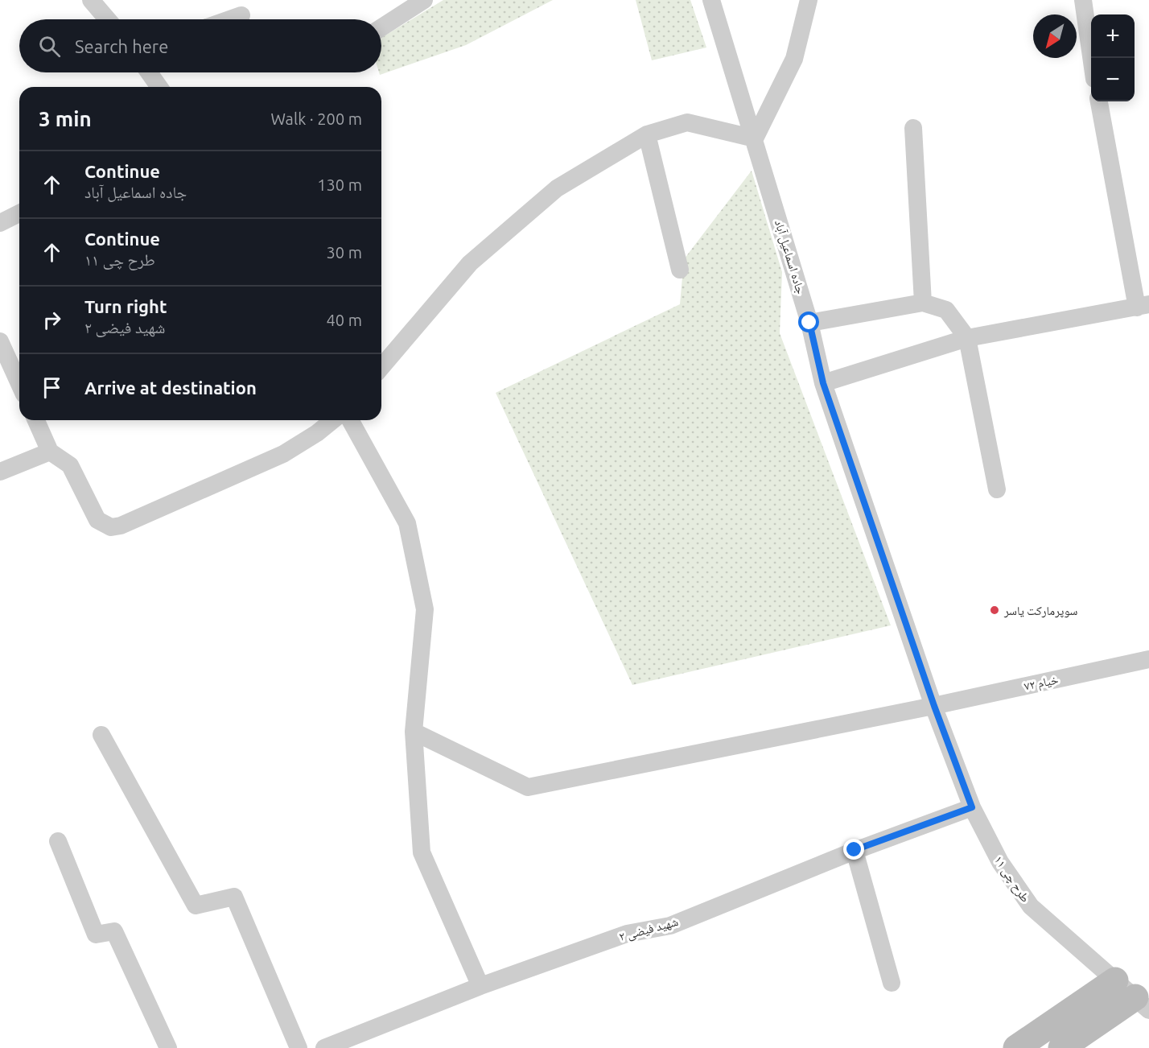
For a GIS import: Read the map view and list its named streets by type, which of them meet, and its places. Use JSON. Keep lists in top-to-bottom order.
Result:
{
  "streets": {
    "street": [
      "جاده اسماعیل آباد",
      "خیام ۷۲",
      "طرح چی ۱۱",
      "شهید فیضی ۲"
    ]
  },
  "crossings": [
    ["جاده اسماعیل آباد", "خیام ۷۲"],
    ["جاده اسماعیل آباد", "طرح چی ۱۱"],
    ["خیام ۷۲", "طرح چی ۱۱"],
    ["طرح چی ۱۱", "شهید فیضی ۲"]
  ],
  "places": ["سوپرمارکت یاسر"],
  "north": "bottom left",
  "page": {
    "map_buttons": ["+", "−"],
    "search": "Search here",
    "heading": ["3 min", "Walk · 200 m"],
    "list": [
      ["Continue", "جاده اسماعیل آباد", "130 m"],
      ["Continue", "طرح چی ۱۱", "30 m"],
      ["Turn right", "شهید فیضی ۲", "40 m"],
      "Arrive at destination"
    ]
  }
}
